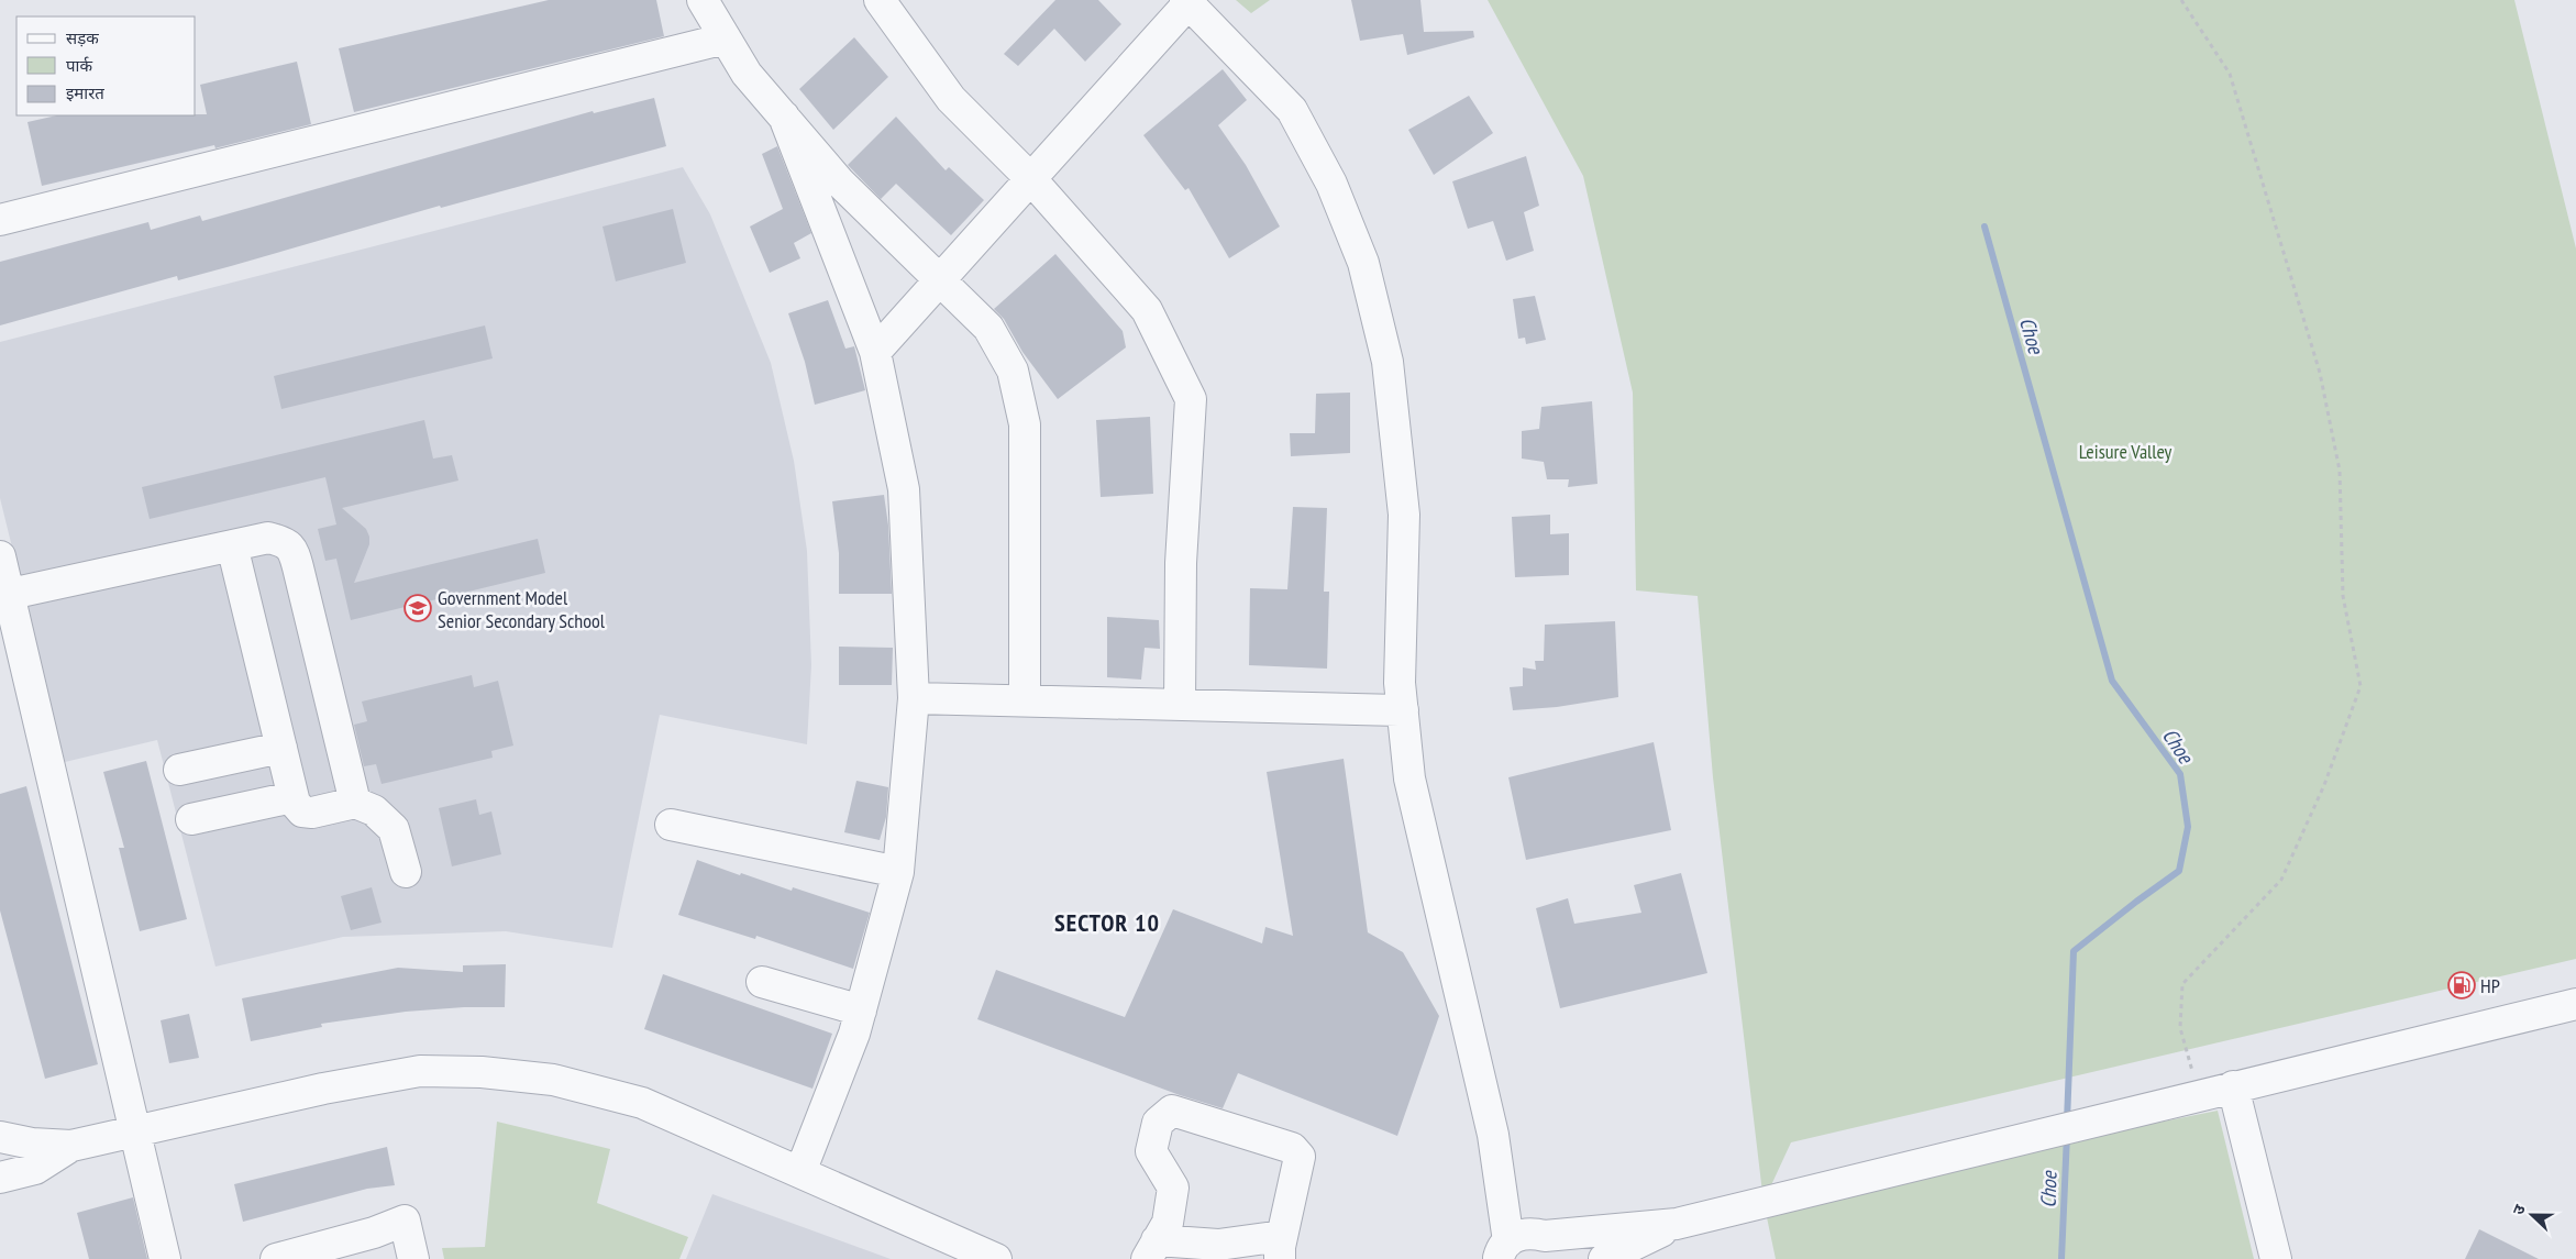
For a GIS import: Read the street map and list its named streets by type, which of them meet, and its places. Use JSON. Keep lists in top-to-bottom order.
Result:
{
  "districts": ["SECTOR 10"],
  "water": ["Choe"],
  "parks": ["Leisure Valley"],
  "places": {
    "school or university": ["Government Model Senior Secondary School"],
    "fuel station": ["HP"]
  },
  "legend": ["सड़क", "पार्क", "इमारत"],
  "north": "left"
}
